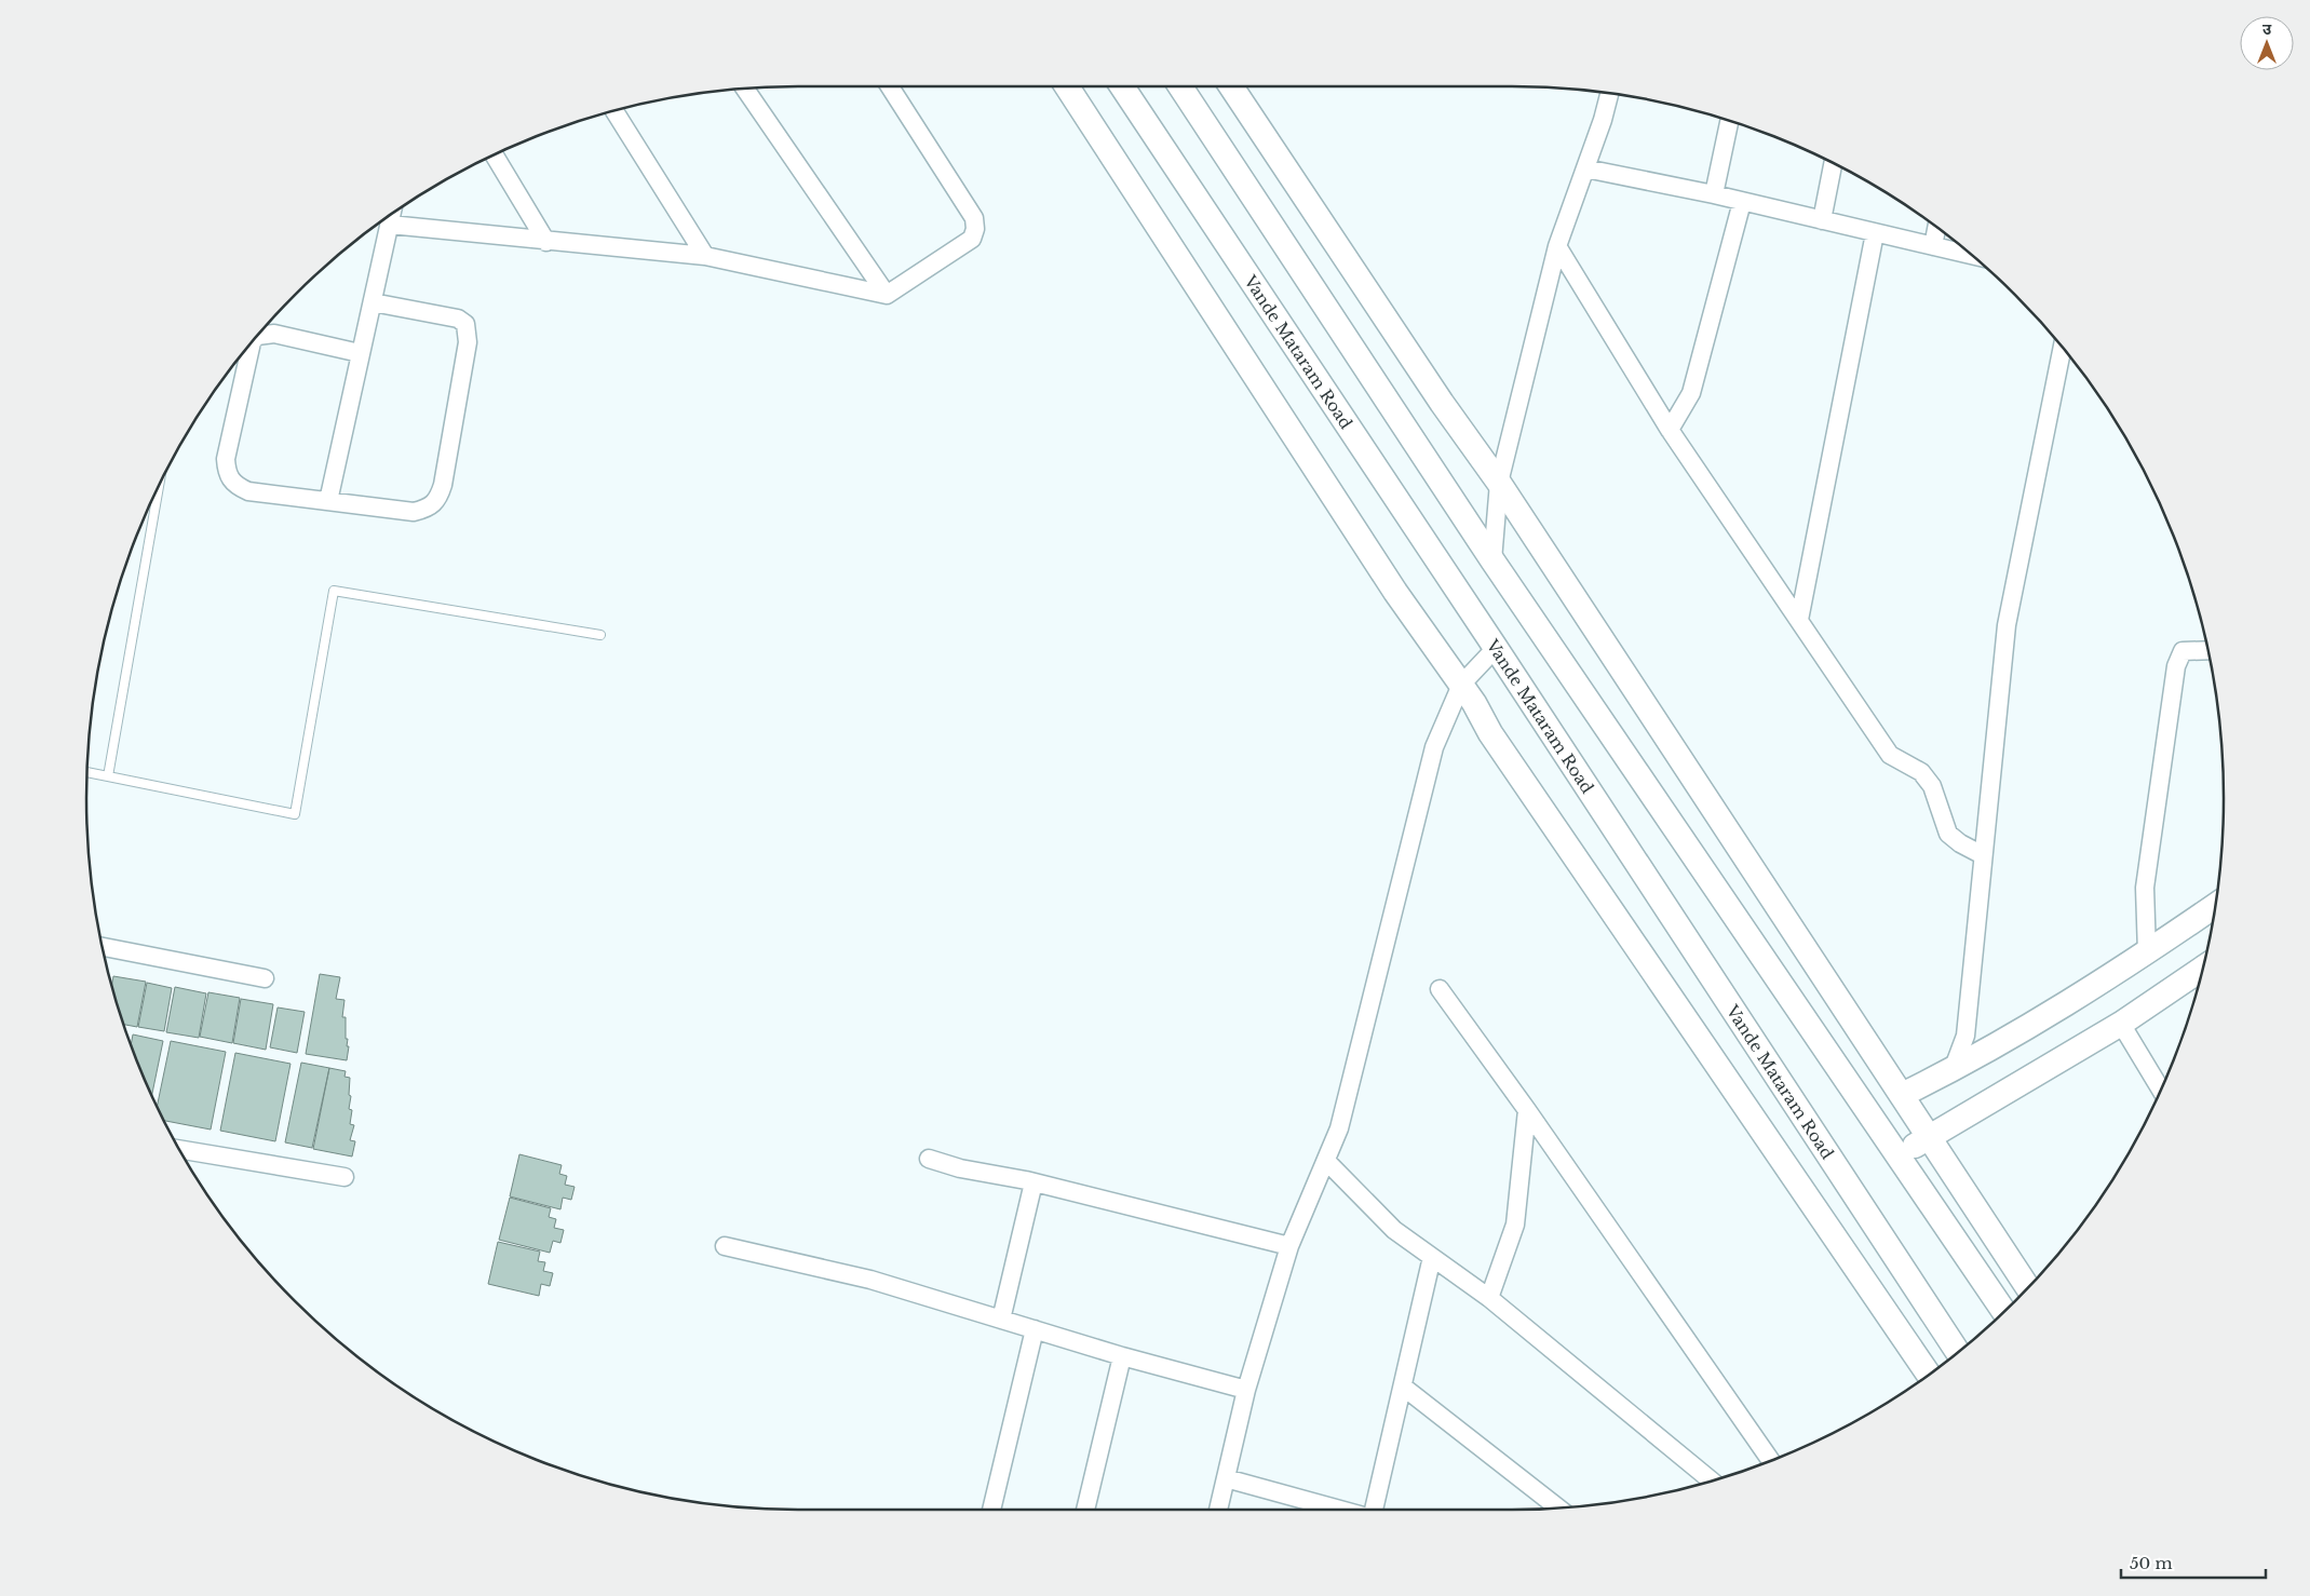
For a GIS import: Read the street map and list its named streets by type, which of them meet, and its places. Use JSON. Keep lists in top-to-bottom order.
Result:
{
  "streets": {
    "street": ["Vande Mataram Road"]
  },
  "scale_bar": "50 m",
  "north": "top"
}
